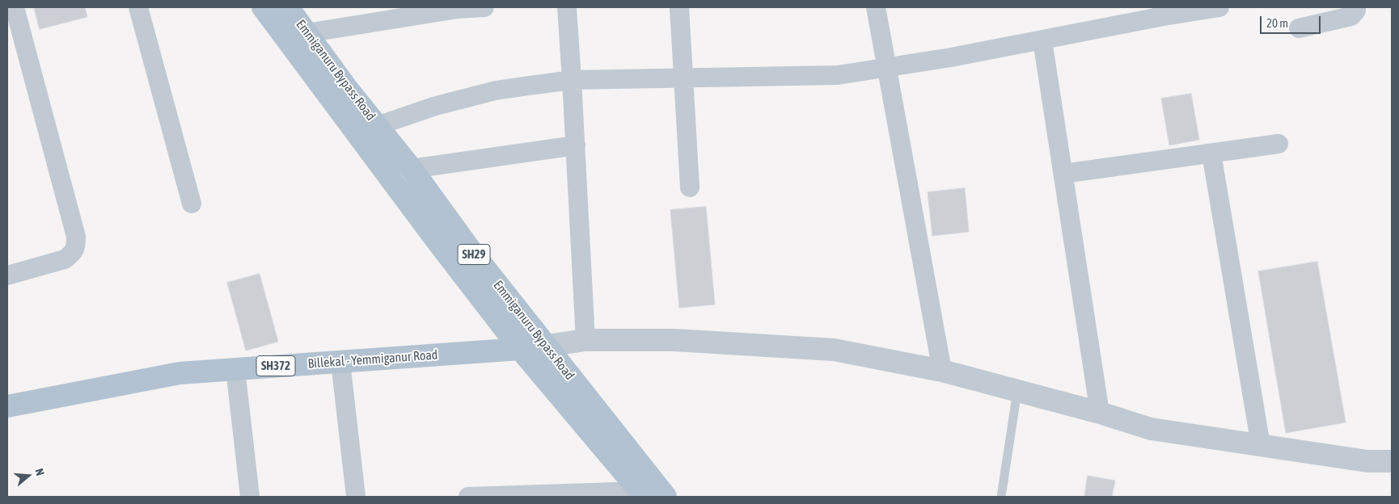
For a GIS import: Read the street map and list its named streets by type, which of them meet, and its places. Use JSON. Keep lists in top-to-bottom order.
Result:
{
  "streets": {
    "main road": [
      "Emmiganuru Bypass Road",
      "SH29",
      "Billekal - Yemmiganur Road",
      "SH372"
    ]
  },
  "crossings": [
    ["Emmiganuru Bypass Road", "Billekal - Yemmiganur Road"],
    ["SH29", "Billekal - Yemmiganur Road"]
  ],
  "scale_bar": "20 m",
  "north": "right"
}
